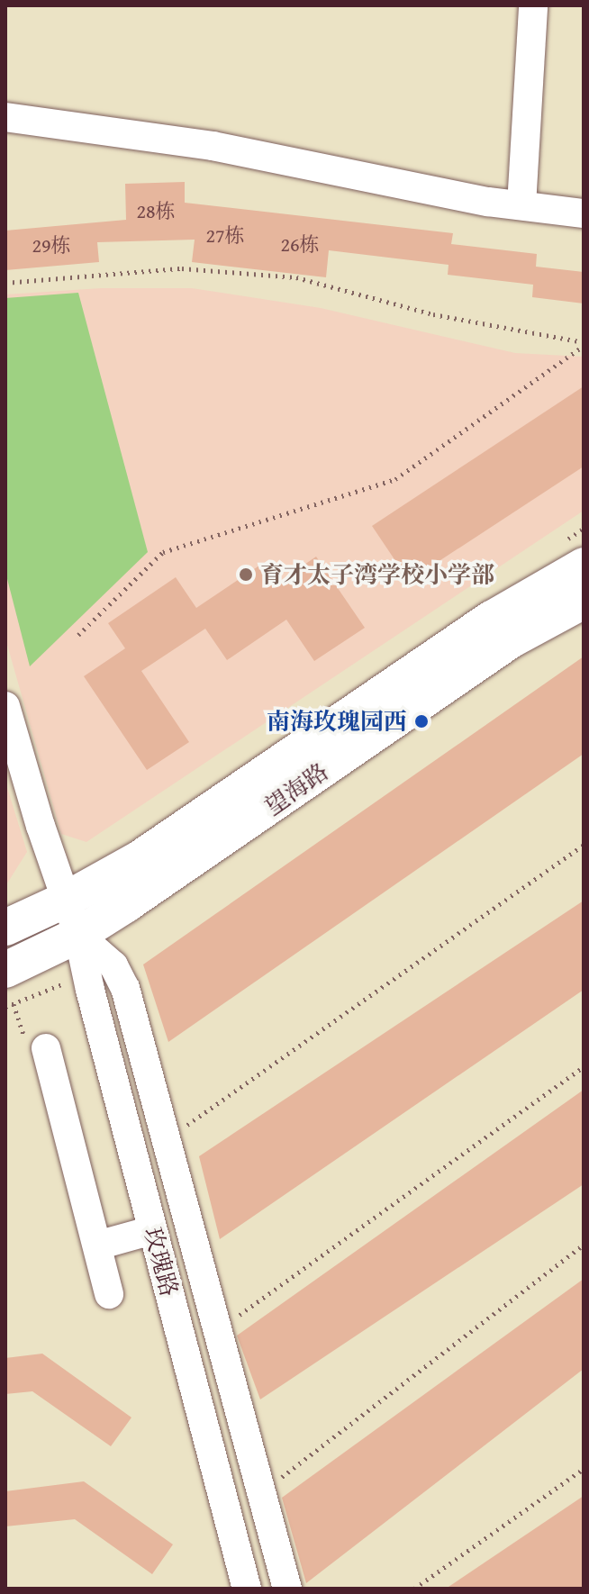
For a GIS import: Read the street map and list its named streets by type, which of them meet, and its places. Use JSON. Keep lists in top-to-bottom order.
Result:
{
  "streets": {
    "main road": ["望海路"],
    "street": ["玫瑰路"]
  },
  "crossings": [
    ["望海路", "玫瑰路"]
  ],
  "places": ["育才太子湾学校小学部", "南海玫瑰园西"],
  "house_numbers": [
    "28栋",
    "27栋",
    "26栋",
    "29栋"
  ]
}
